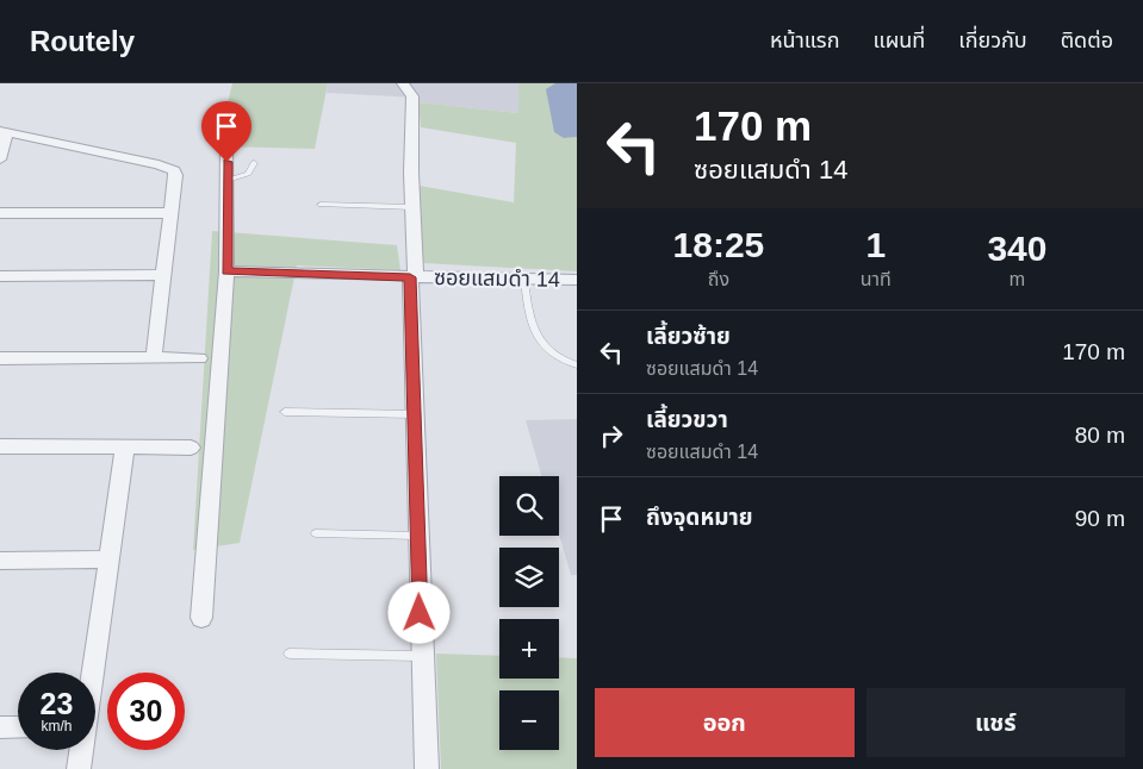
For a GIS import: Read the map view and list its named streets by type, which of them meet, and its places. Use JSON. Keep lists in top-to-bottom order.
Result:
{
  "streets": {
    "street": ["ซอยแสมดำ 14"]
  },
  "page": {
    "header": "Routely",
    "nav": [
      "หน้าแรก",
      "แผนที่",
      "เกี่ยวกับ",
      "ติดต่อ"
    ],
    "turn": ["170 m", "ซอยแสมดำ 14"],
    "eta": [
      "18:25",
      "ถึง",
      "1",
      "นาที",
      "340",
      "m"
    ],
    "list": [
      {
        "name": "เลี้ยวซ้าย",
        "note": "ซอยแสมดำ 14",
        "value": "170 m"
      },
      {
        "name": "เลี้ยวขวา",
        "note": "ซอยแสมดำ 14",
        "value": "80 m"
      },
      {
        "name": "ถึงจุดหมาย",
        "value": "90 m"
      }
    ],
    "map_buttons": ["+", "−"],
    "speed": "23 km/h",
    "limit": "30",
    "buttons": ["ออก", "แชร์"]
  }
}
